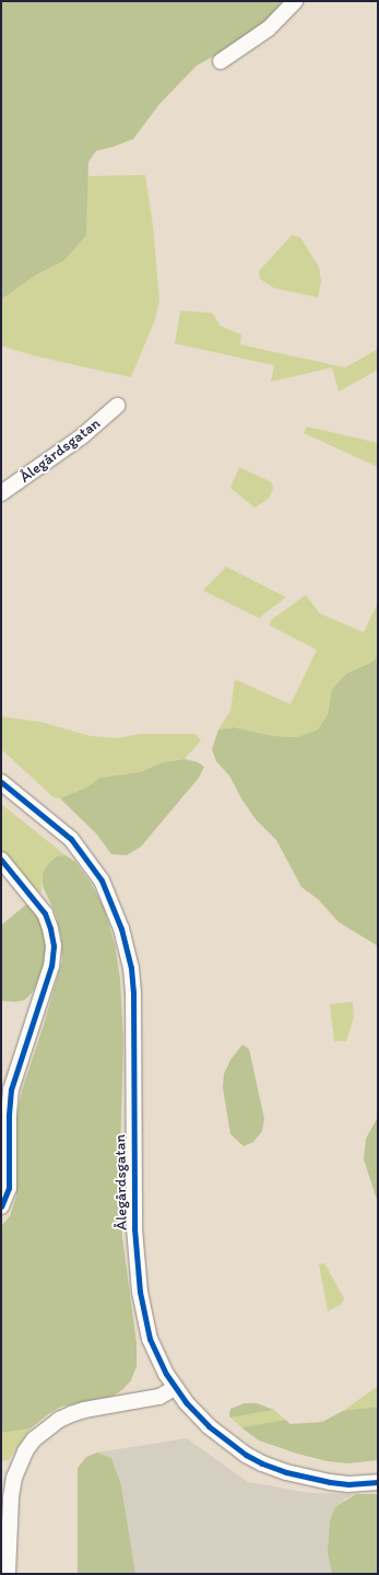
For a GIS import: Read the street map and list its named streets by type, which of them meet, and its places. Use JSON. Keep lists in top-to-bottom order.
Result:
{
  "streets": {
    "street": ["Ålegårdsgatan"]
  }
}
